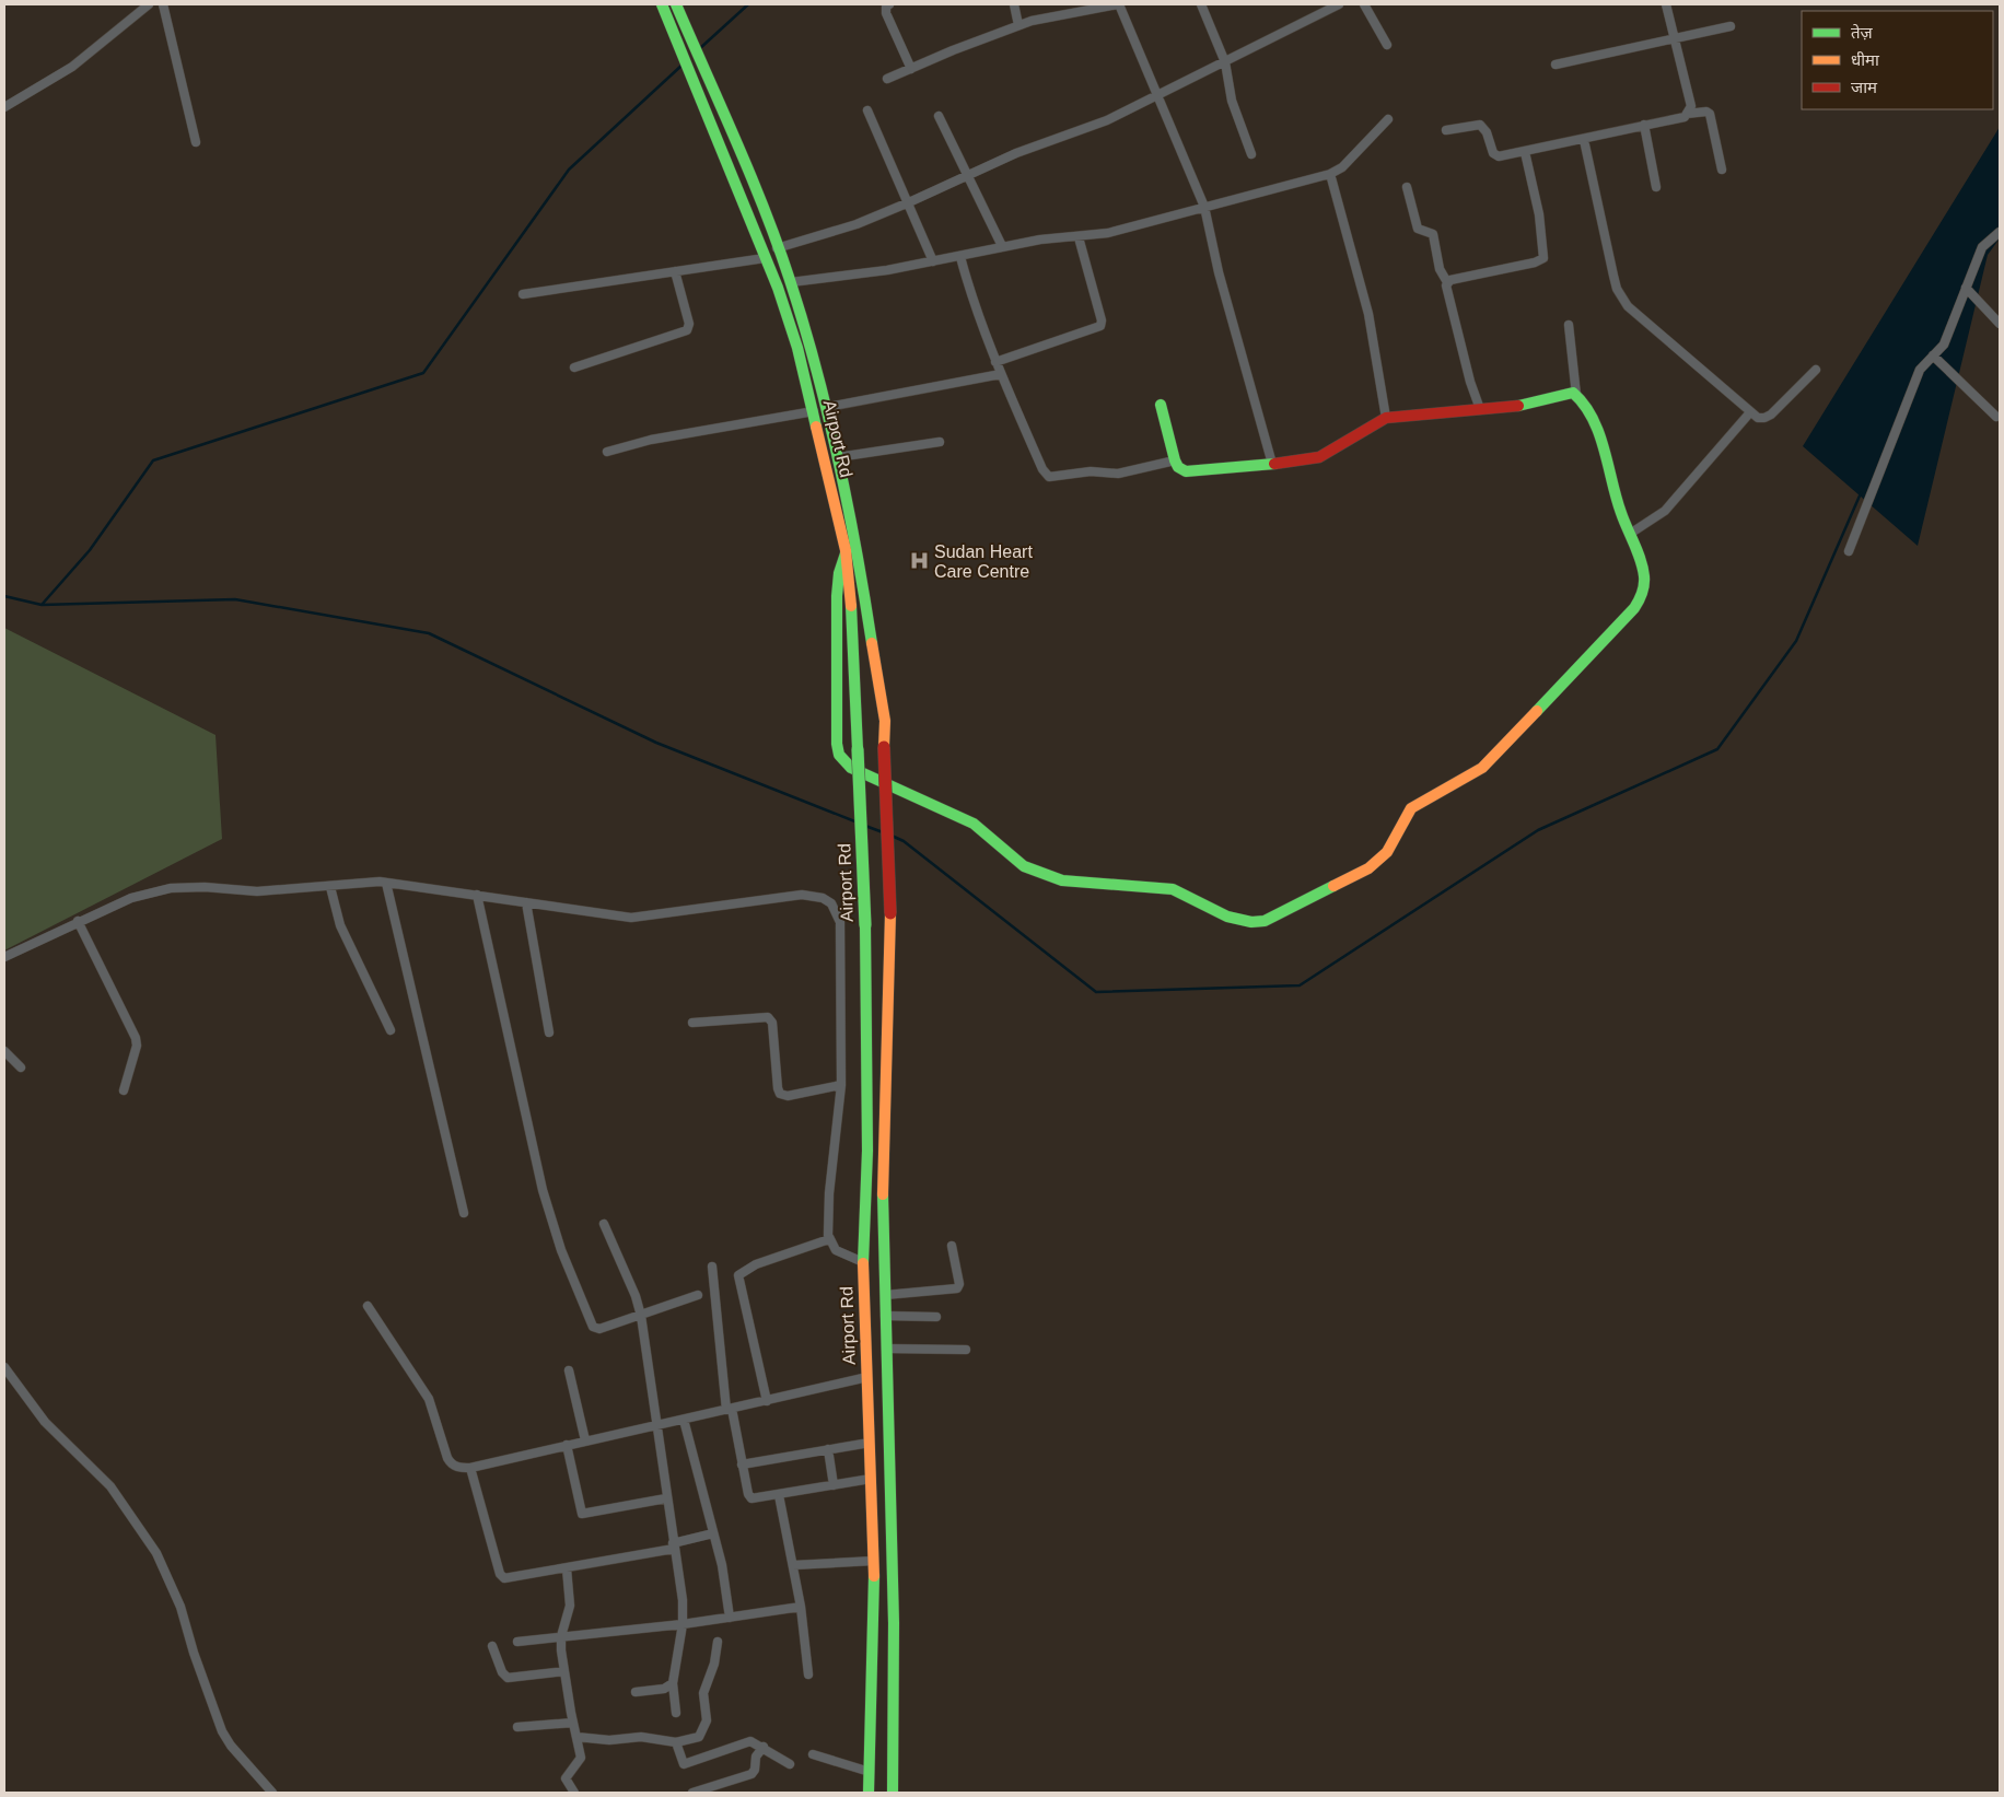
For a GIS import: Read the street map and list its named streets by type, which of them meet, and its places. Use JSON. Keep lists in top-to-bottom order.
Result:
{
  "streets": {
    "main road": ["Airport Rd"]
  },
  "places": {
    "hospital": ["Sudan Heart Care Centre"]
  },
  "legend": ["तेज़", "धीमा", "जाम"]
}
